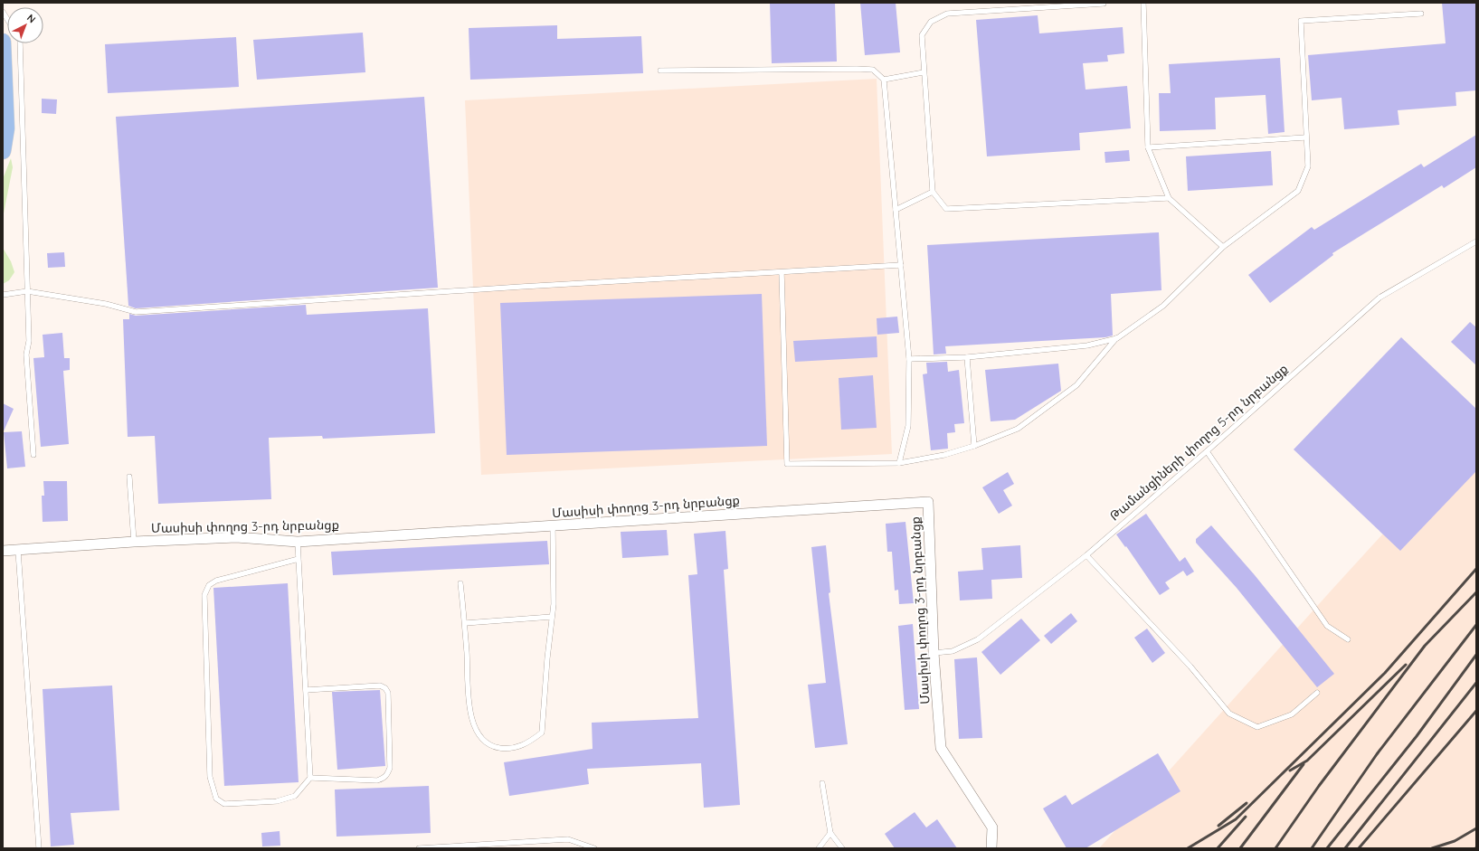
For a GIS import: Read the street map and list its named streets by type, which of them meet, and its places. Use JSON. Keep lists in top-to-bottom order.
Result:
{
  "streets": {
    "street": ["Մասիսի փողոց 3-րդ նրբանցք"],
    "lane": ["Թամանցիների փողոց 5-րդ նրբանցք"]
  },
  "crossings": [
    ["Թամանցիների փողոց 5-րդ նրբանցք", "Մասիսի փողոց 3-րդ նրբանցք"]
  ],
  "north": "top right"
}
